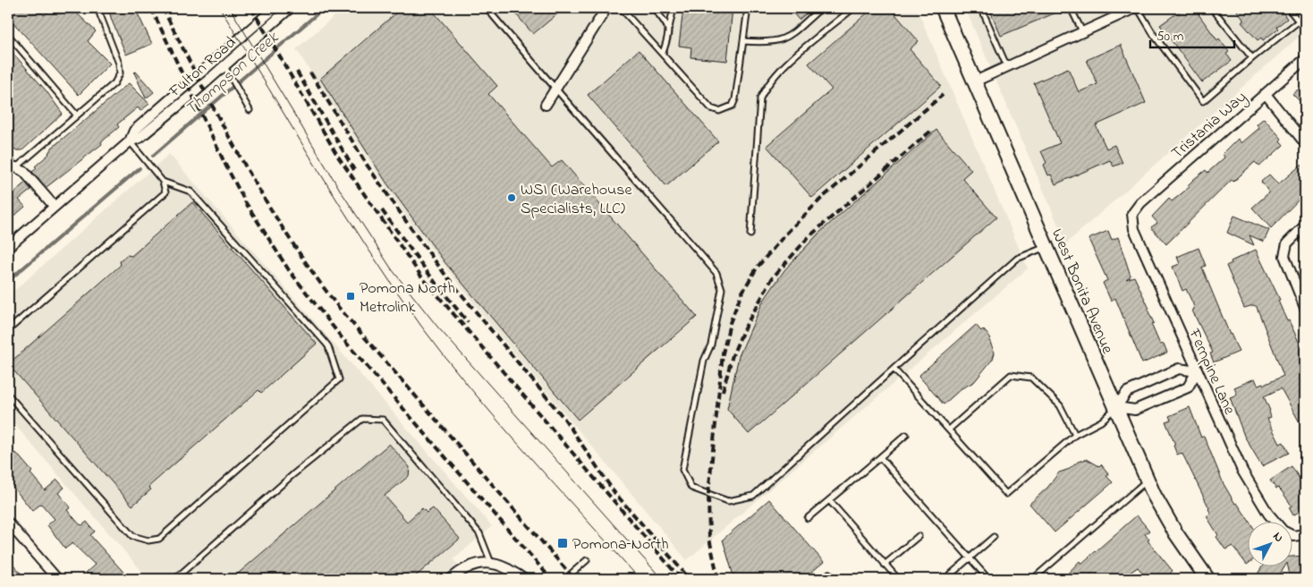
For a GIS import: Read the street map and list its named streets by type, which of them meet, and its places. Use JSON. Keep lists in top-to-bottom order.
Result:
{
  "streets": {
    "main road": ["West Bonita Avenue"],
    "street": ["Fulton Road", "Tristania Way", "Fernpine Lane"]
  },
  "crossings": [
    ["Tristania Way", "Fernpine Lane"]
  ],
  "water": ["Thompson Creek"],
  "places": {
    "other": ["WSI (Warehouse Specialists, LLC)"],
    "transit": ["Pomona North Metrolink", "Pomona–North"]
  },
  "scale_bar": "50 m",
  "north": "top right"
}
